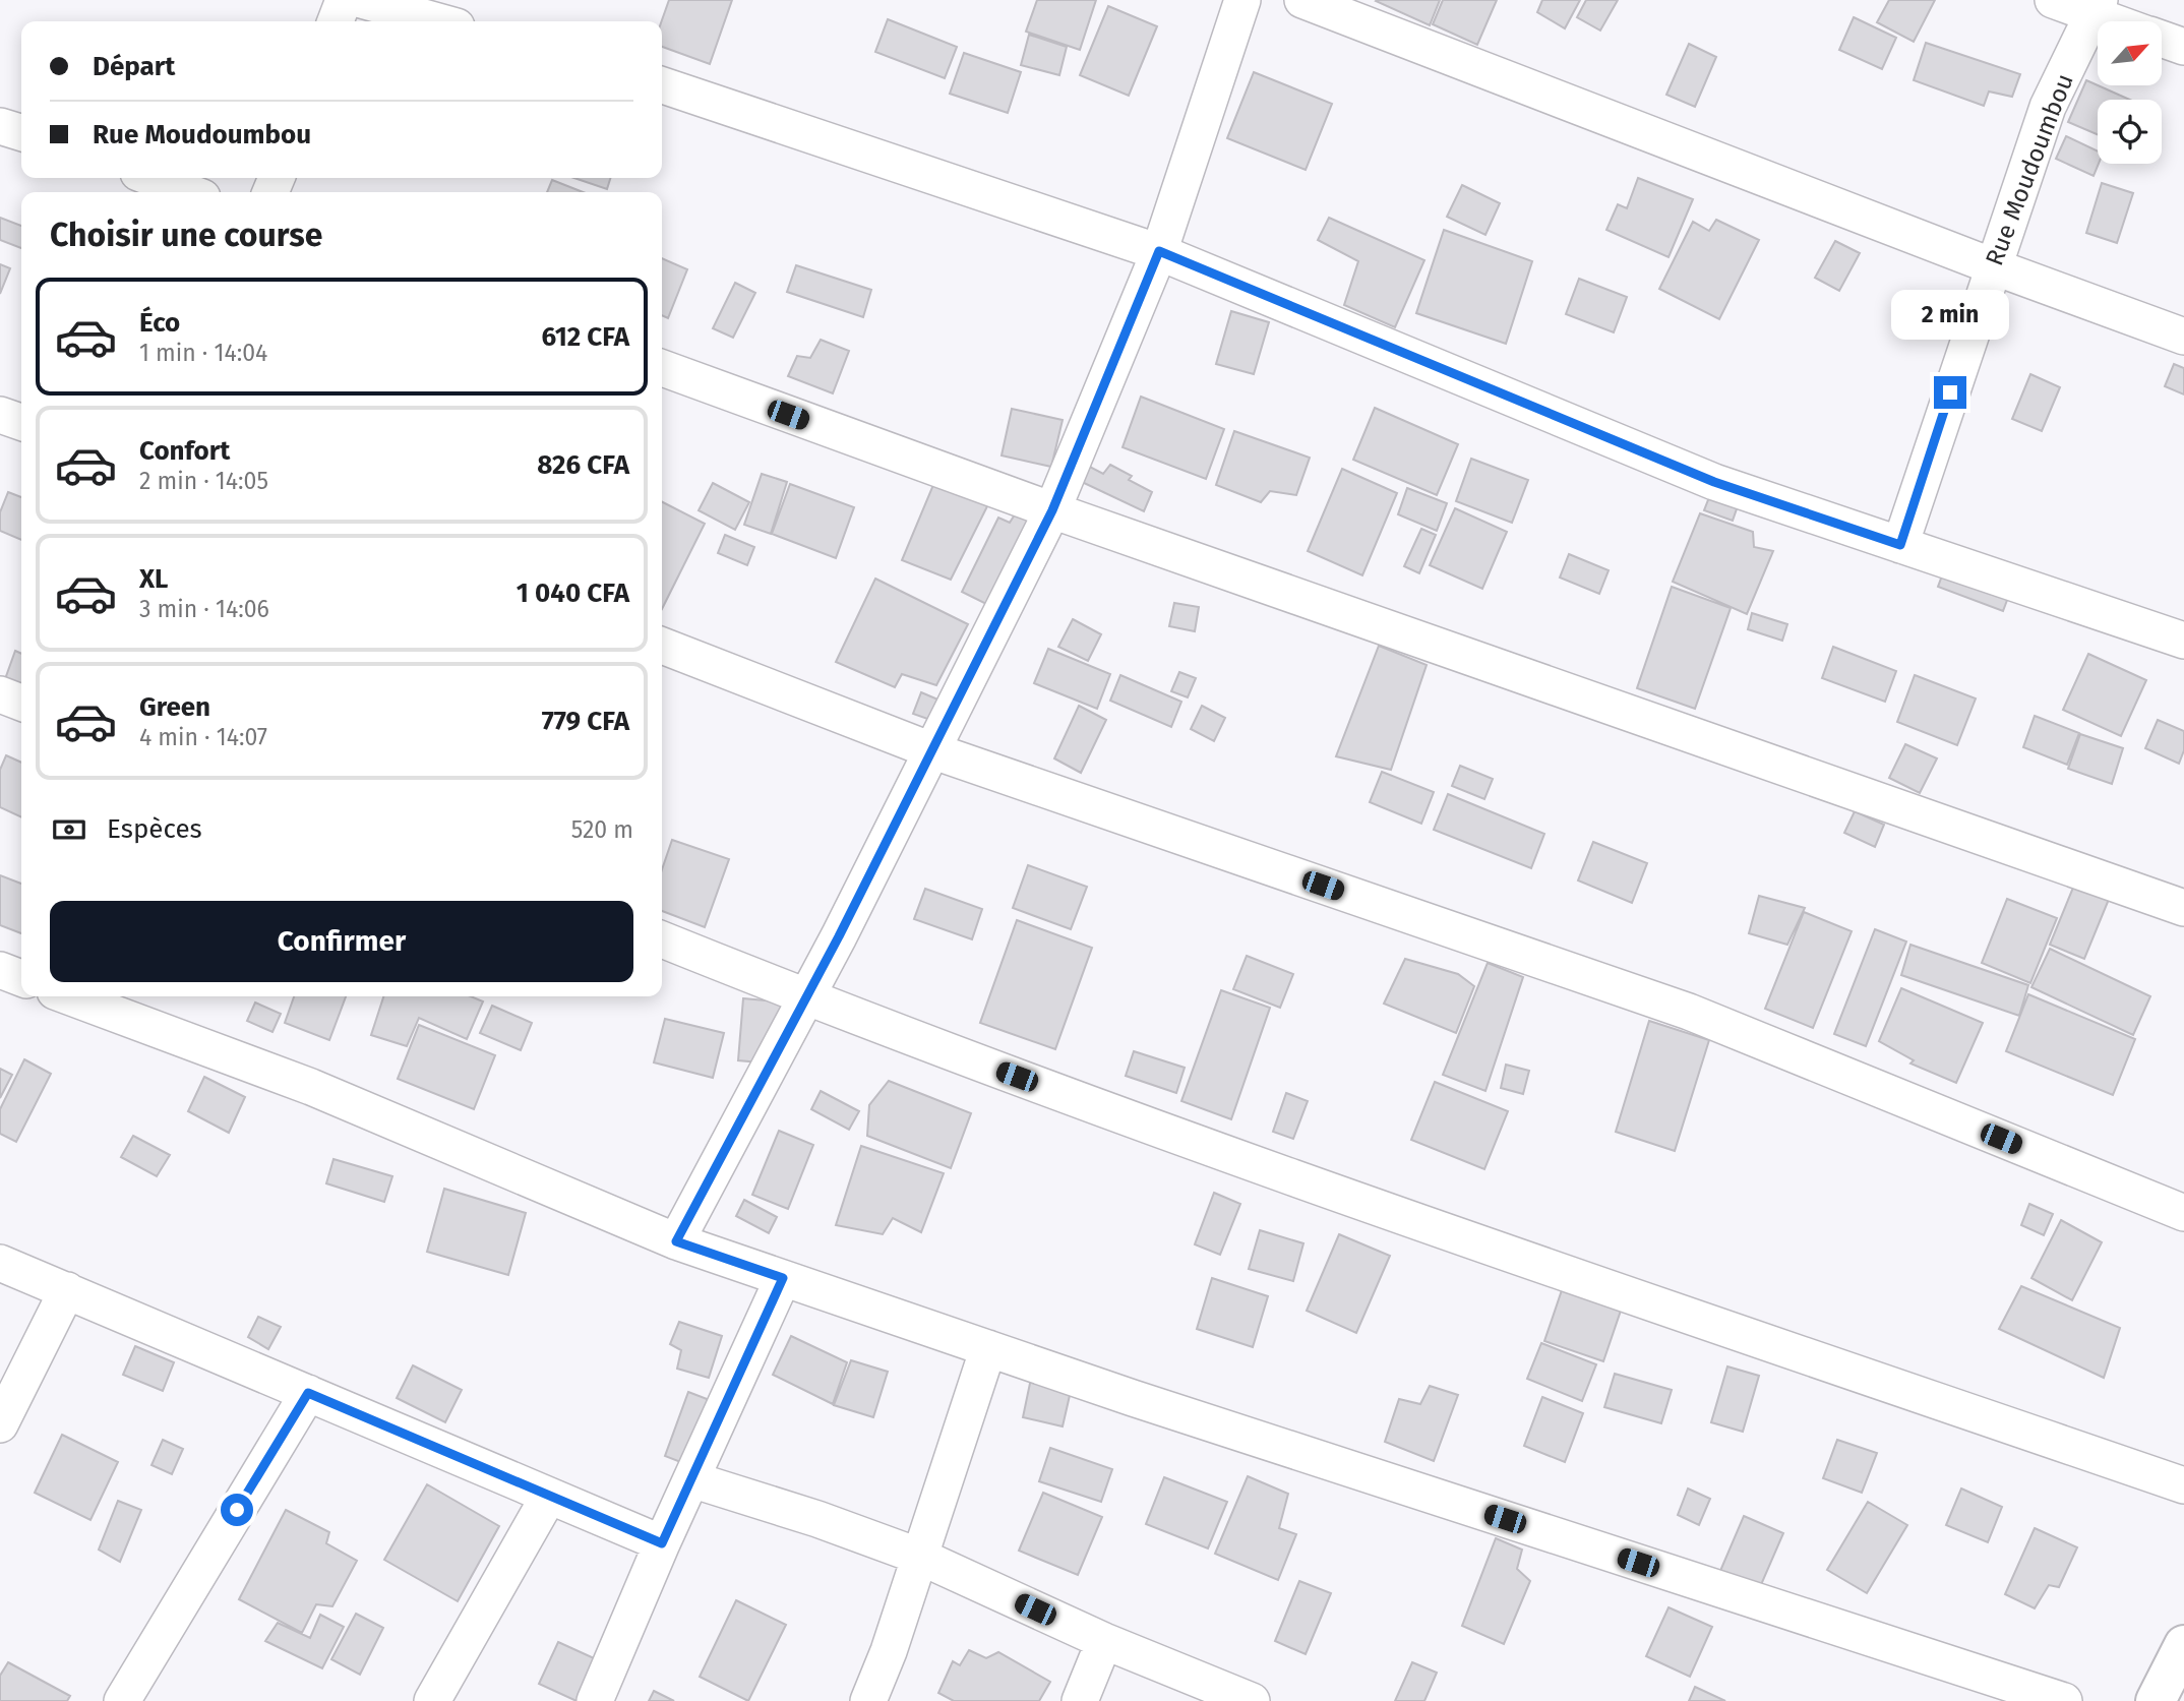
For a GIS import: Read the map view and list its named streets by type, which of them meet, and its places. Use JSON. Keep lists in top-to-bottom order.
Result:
{
  "streets": {
    "street": ["Rue Moudoumbou"]
  },
  "north": "top right",
  "page": {
    "banner": ["Départ", "Rue Moudoumbou"],
    "heading": "Choisir une course",
    "list": [
      {
        "name": "Éco",
        "note": "1 min · 14:04",
        "value": "612 CFA"
      },
      {
        "name": "Confort",
        "note": "2 min · 14:05",
        "value": "826 CFA"
      },
      {
        "name": "XL",
        "note": "3 min · 14:06",
        "value": "1 040 CFA"
      },
      {
        "name": "Green",
        "note": "4 min · 14:07",
        "value": "779 CFA"
      }
    ],
    "bubble": "2 min",
    "pay": ["Espèces", "520 m"],
    "buttons": "Confirmer"
  }
}
